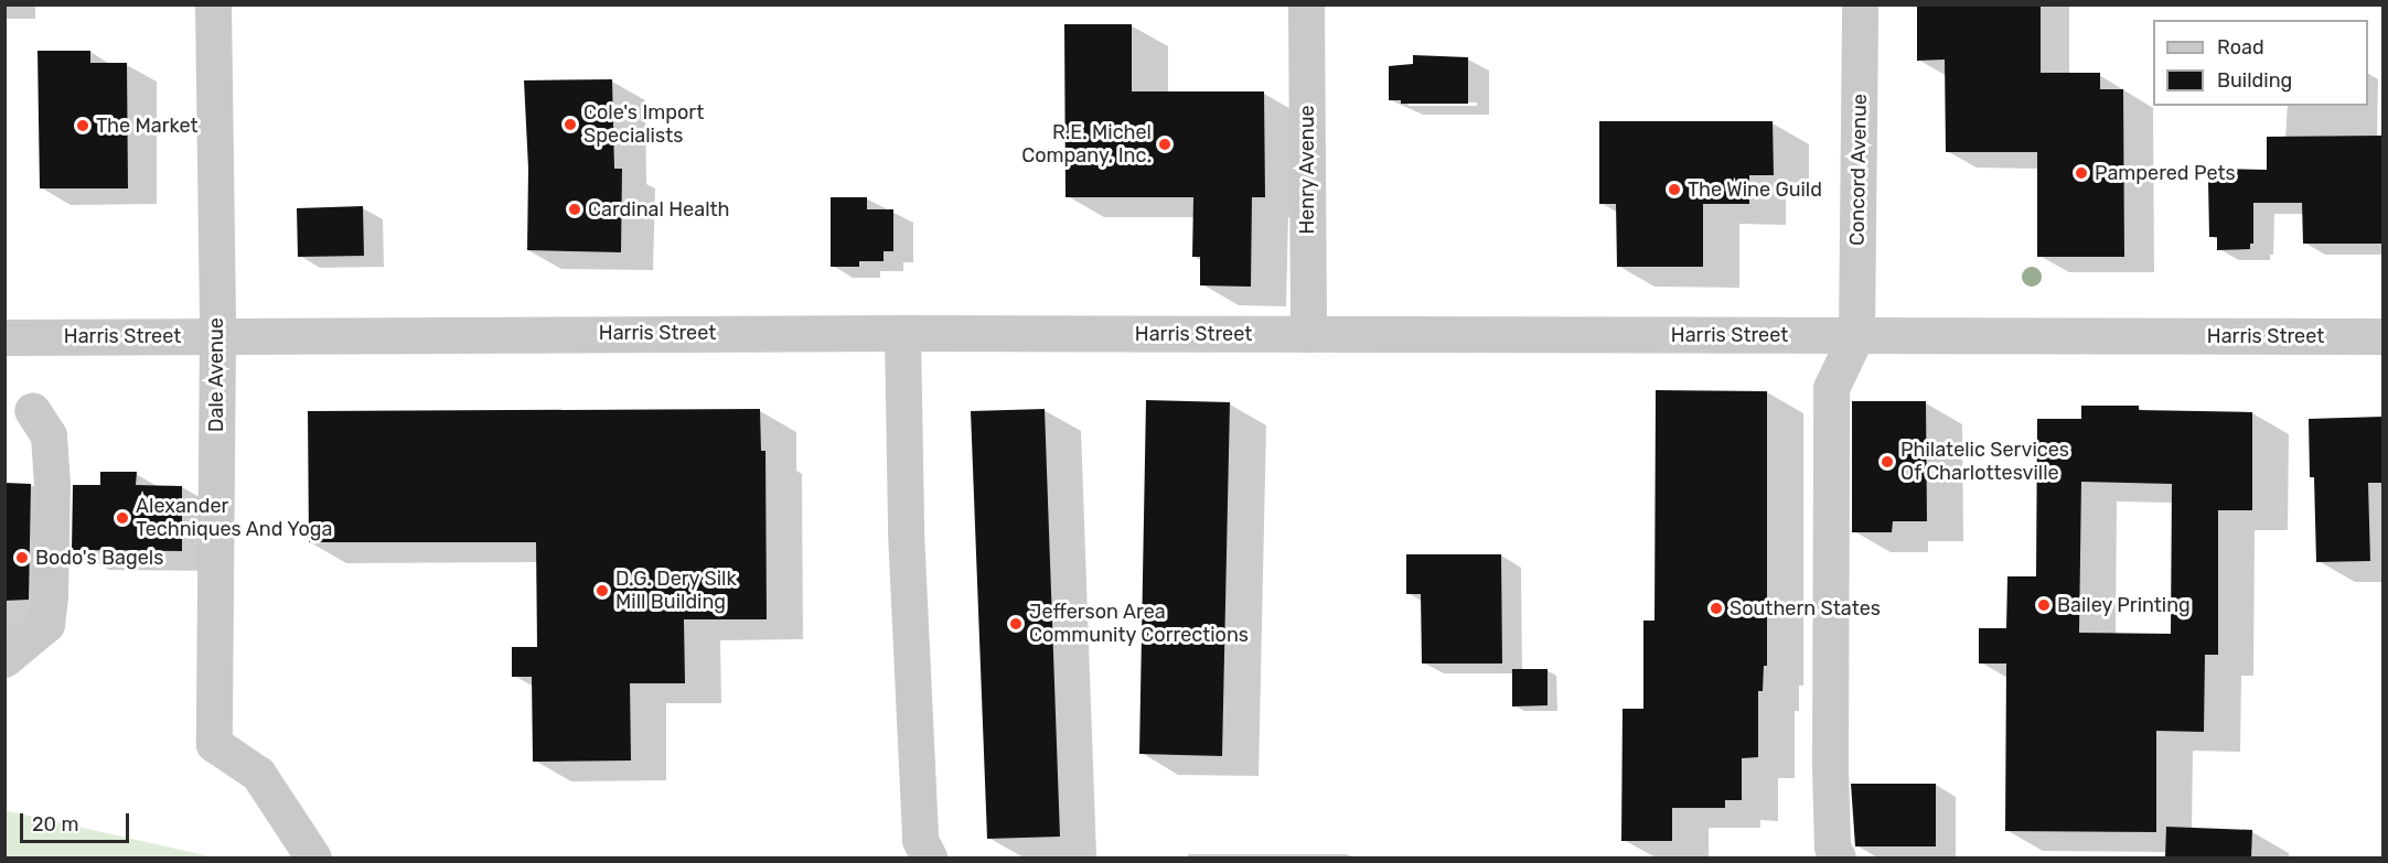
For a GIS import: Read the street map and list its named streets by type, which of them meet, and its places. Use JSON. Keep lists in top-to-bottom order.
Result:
{
  "streets": {
    "street": [
      "Henry Avenue",
      "Concord Avenue",
      "Harris Street",
      "Dale Avenue"
    ]
  },
  "crossings": [
    ["Henry Avenue", "Harris Street"],
    ["Concord Avenue", "Harris Street"],
    ["Harris Street", "Dale Avenue"]
  ],
  "places": [
    "Cole's Import Specialists",
    "The Market",
    "R.E. Michel Company, Inc.",
    "Pampered Pets",
    "The Wine Guild",
    "Cardinal Health",
    "Philatelic Services Of Charlottesville",
    "Alexander Techniques And Yoga",
    "Bodo's Bagels",
    "D.G. Dery Silk Mill Building",
    "Bailey Printing",
    "Southern States",
    "Jefferson Area Community Corrections"
  ],
  "legend": ["Road", "Building"],
  "scale_bar": "20 m"
}
